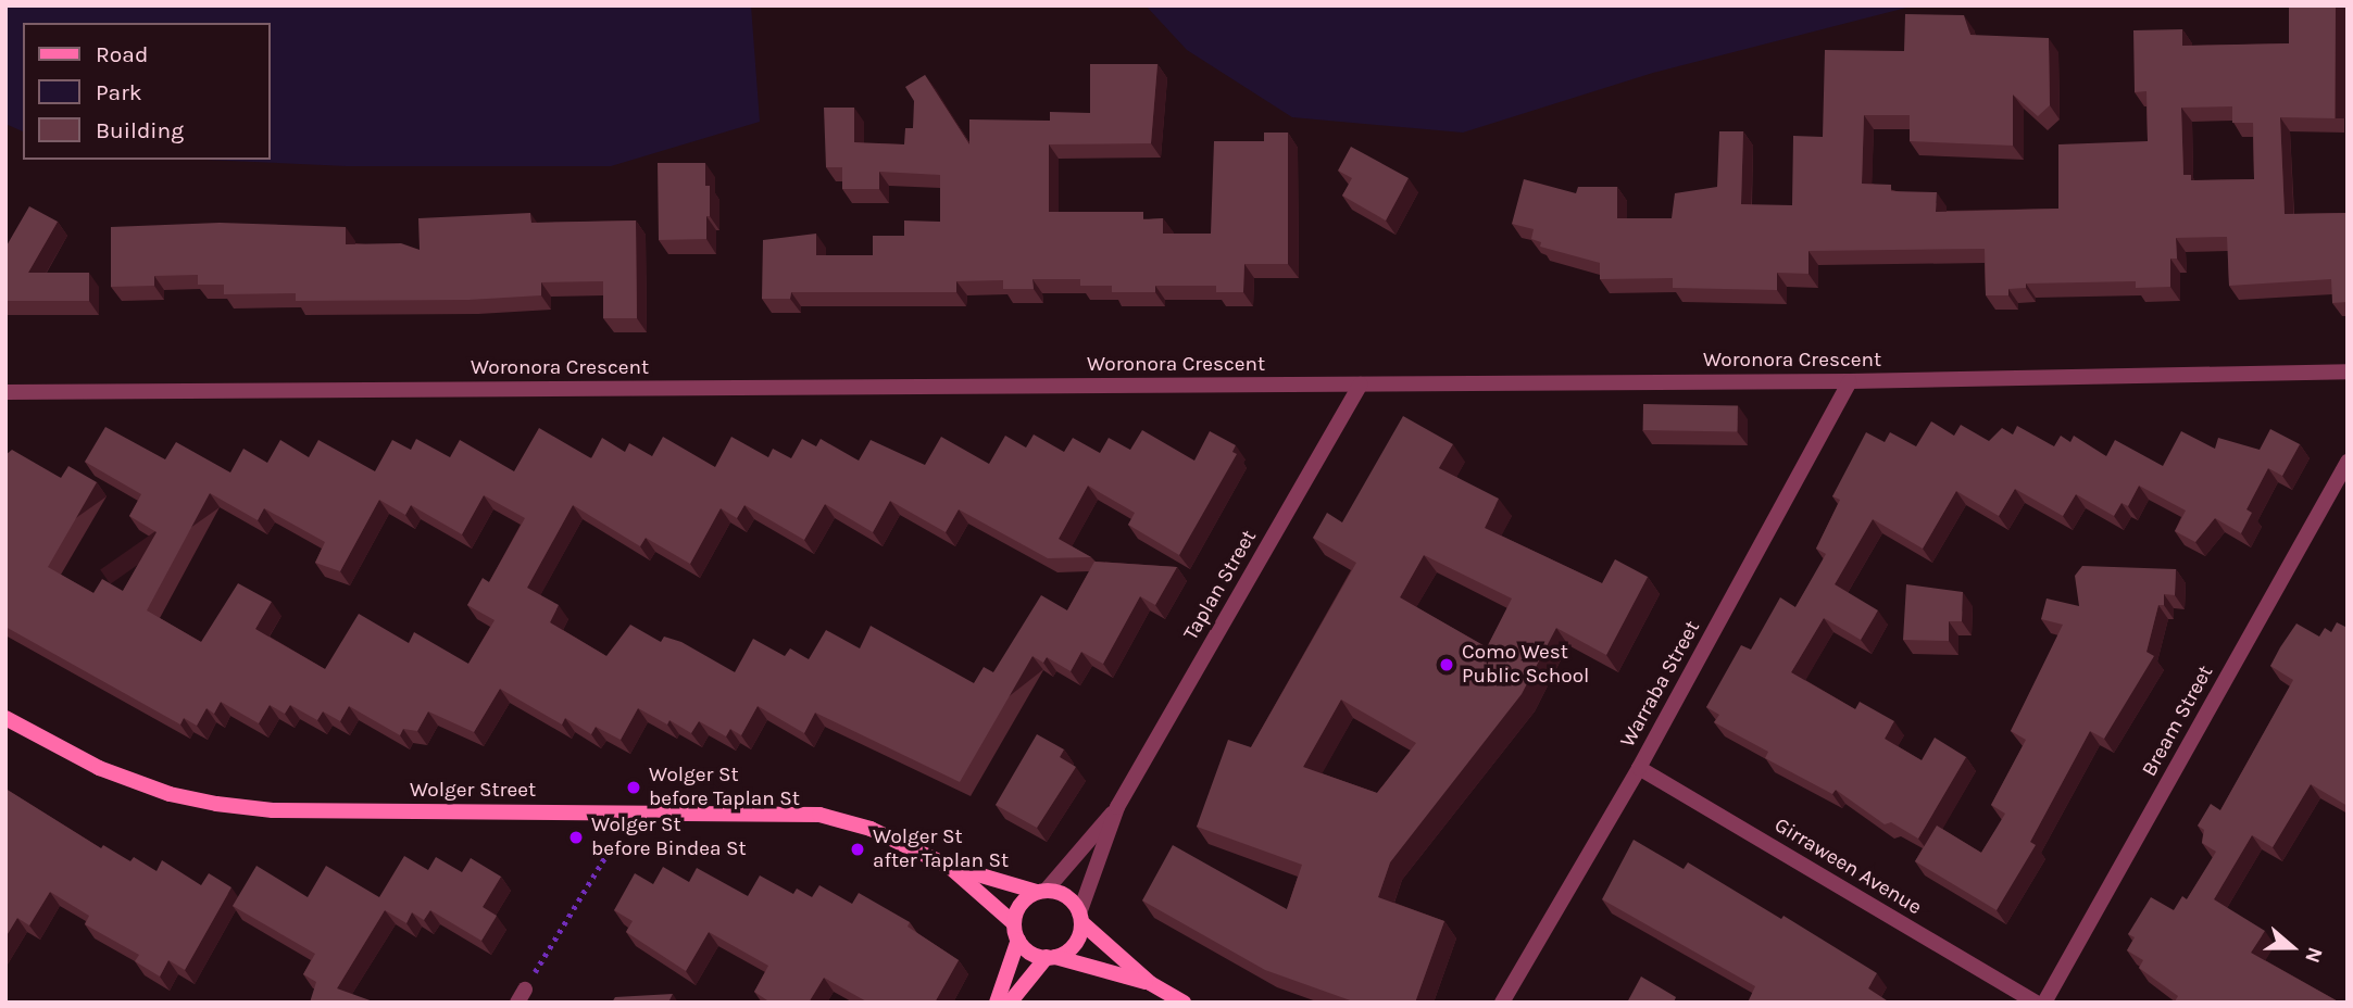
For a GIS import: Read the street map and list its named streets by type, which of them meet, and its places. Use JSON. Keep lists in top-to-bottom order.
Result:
{
  "streets": {
    "street": [
      "Woronora Crescent",
      "Taplan Street",
      "Warraba Street",
      "Bream Street",
      "Wolger Street",
      "Girraween Avenue"
    ]
  },
  "crossings": [
    ["Woronora Crescent", "Taplan Street"],
    ["Woronora Crescent", "Warraba Street"],
    ["Taplan Street", "Wolger Street"],
    ["Warraba Street", "Girraween Avenue"]
  ],
  "places": [
    "Como West Public School",
    "Wolger St before Taplan St",
    "Wolger St before Bindea St",
    "Wolger St after Taplan St"
  ],
  "legend": ["Road", "Park", "Building"],
  "north": "right"
}
